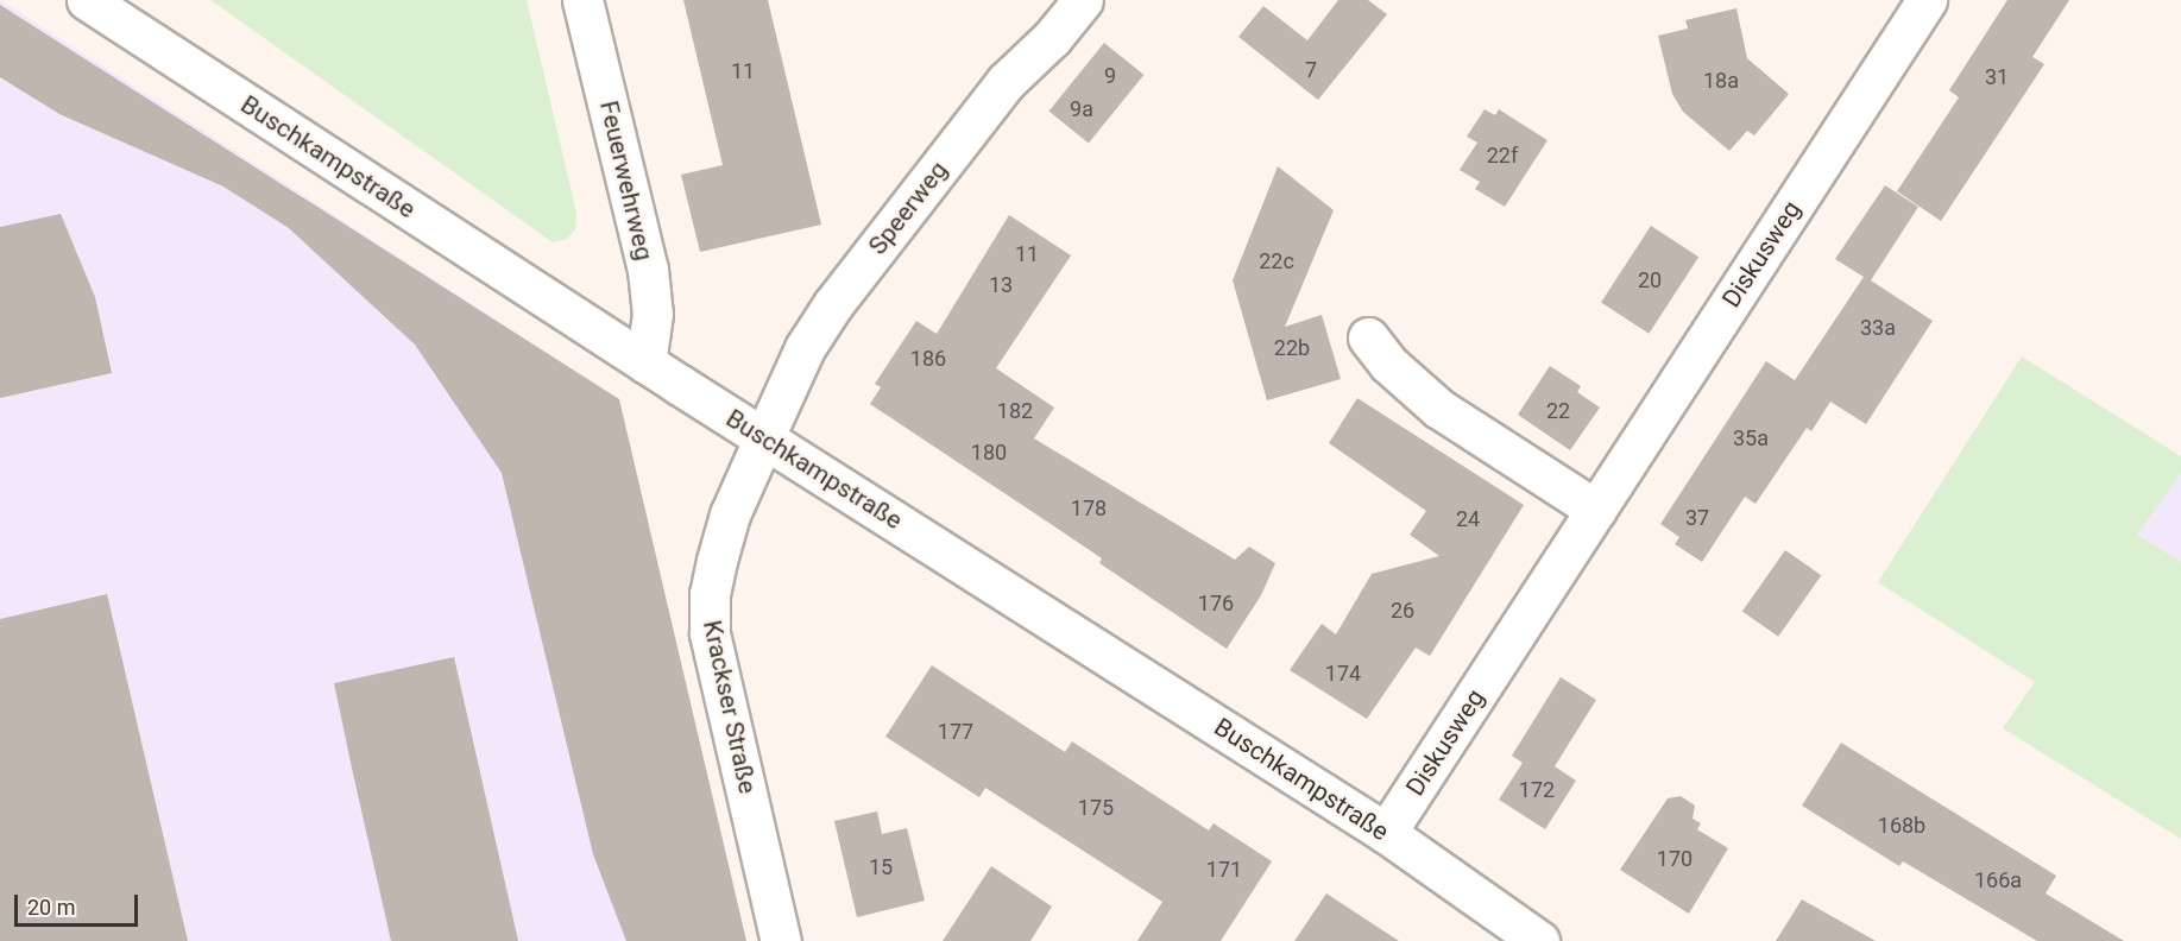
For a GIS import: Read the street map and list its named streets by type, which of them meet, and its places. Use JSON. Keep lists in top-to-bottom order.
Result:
{
  "streets": {
    "street": [
      "Buschkampstraße",
      "Feuerwehrweg",
      "Speerweg",
      "Diskusweg",
      "Krackser Straße"
    ]
  },
  "crossings": [
    ["Buschkampstraße", "Feuerwehrweg"],
    ["Buschkampstraße", "Speerweg"],
    ["Buschkampstraße", "Diskusweg"],
    ["Buschkampstraße", "Krackser Straße"],
    ["Speerweg", "Krackser Straße"]
  ],
  "house_numbers": [
    "7",
    "11",
    "9",
    "31",
    "18a",
    "9a",
    "22f",
    "11",
    "22c",
    "20",
    "13",
    "33a",
    "22b",
    "186",
    "182",
    "22",
    "35a",
    "180",
    "178",
    "37",
    "24",
    "176",
    "26",
    "174",
    "177",
    "172",
    "175",
    "168b",
    "170",
    "15",
    "171",
    "166a"
  ],
  "scale_bar": "20 m"
}
